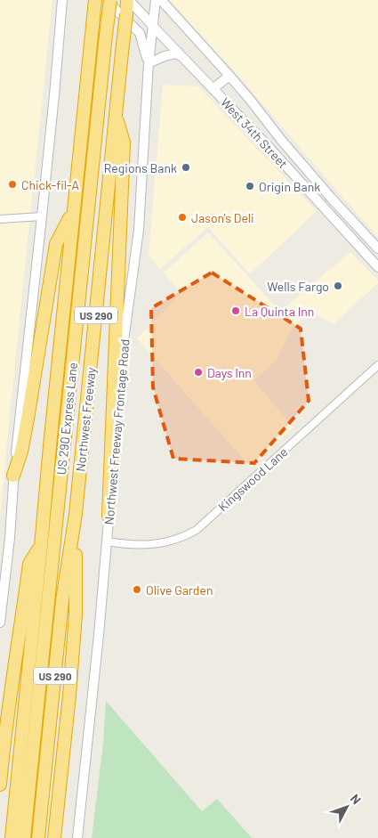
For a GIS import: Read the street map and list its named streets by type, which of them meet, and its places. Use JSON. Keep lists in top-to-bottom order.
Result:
{
  "streets": {
    "highway": ["US 290", "US 290 Express Lane", "Northwest Freeway"],
    "main road": ["West 34th Street", "Northwest Freeway Frontage Road"],
    "street": ["Kingswood Lane"]
  },
  "crossings": [
    ["West 34th Street", "Northwest Freeway"],
    ["West 34th Street", "Northwest Freeway Frontage Road"],
    ["Northwest Freeway Frontage Road", "Kingswood Lane"]
  ],
  "places": [
    "Regions Bank",
    "Chick-fil-A",
    "Origin Bank",
    "Jason's Deli",
    "Wells Fargo",
    "La Quinta Inn",
    "Days Inn",
    "Olive Garden"
  ],
  "north": "top right"
}
